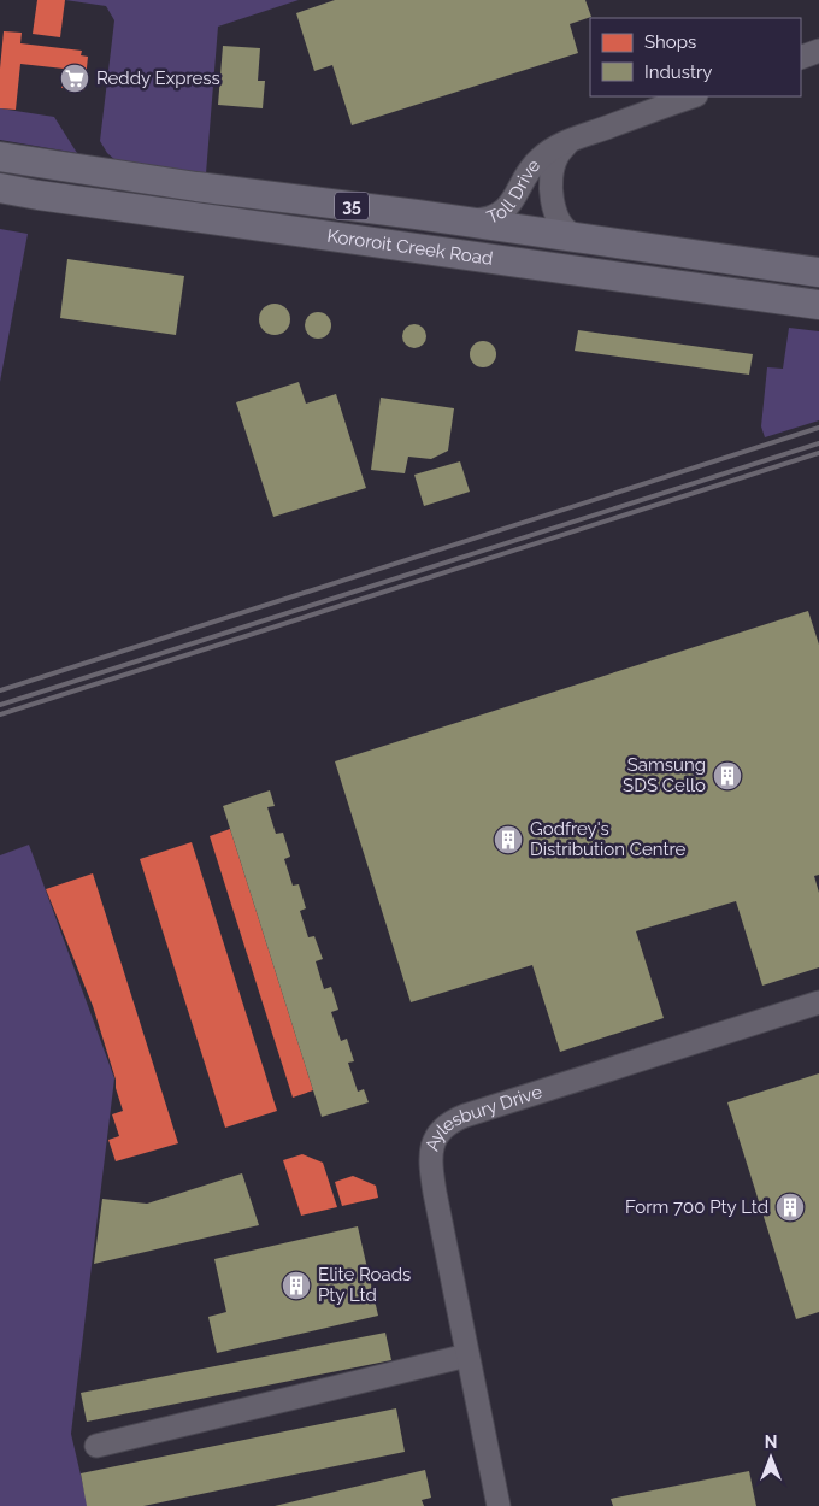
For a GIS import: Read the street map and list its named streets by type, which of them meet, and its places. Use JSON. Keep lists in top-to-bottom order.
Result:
{
  "streets": {
    "main road": ["35", "Kororoit Creek Road"],
    "street": ["Toll Drive", "Aylesbury Drive"]
  },
  "crossings": [
    ["Toll Drive", "Kororoit Creek Road"]
  ],
  "places": {
    "supermarket": ["Reddy Express"],
    "building": [
      "Samsung SDS Cello",
      "Godfrey's Distribution Centre",
      "Form 700 Pty Ltd",
      "Elite Roads Pty Ltd"
    ]
  },
  "legend": ["Shops", "Industry"],
  "north": "top"
}
